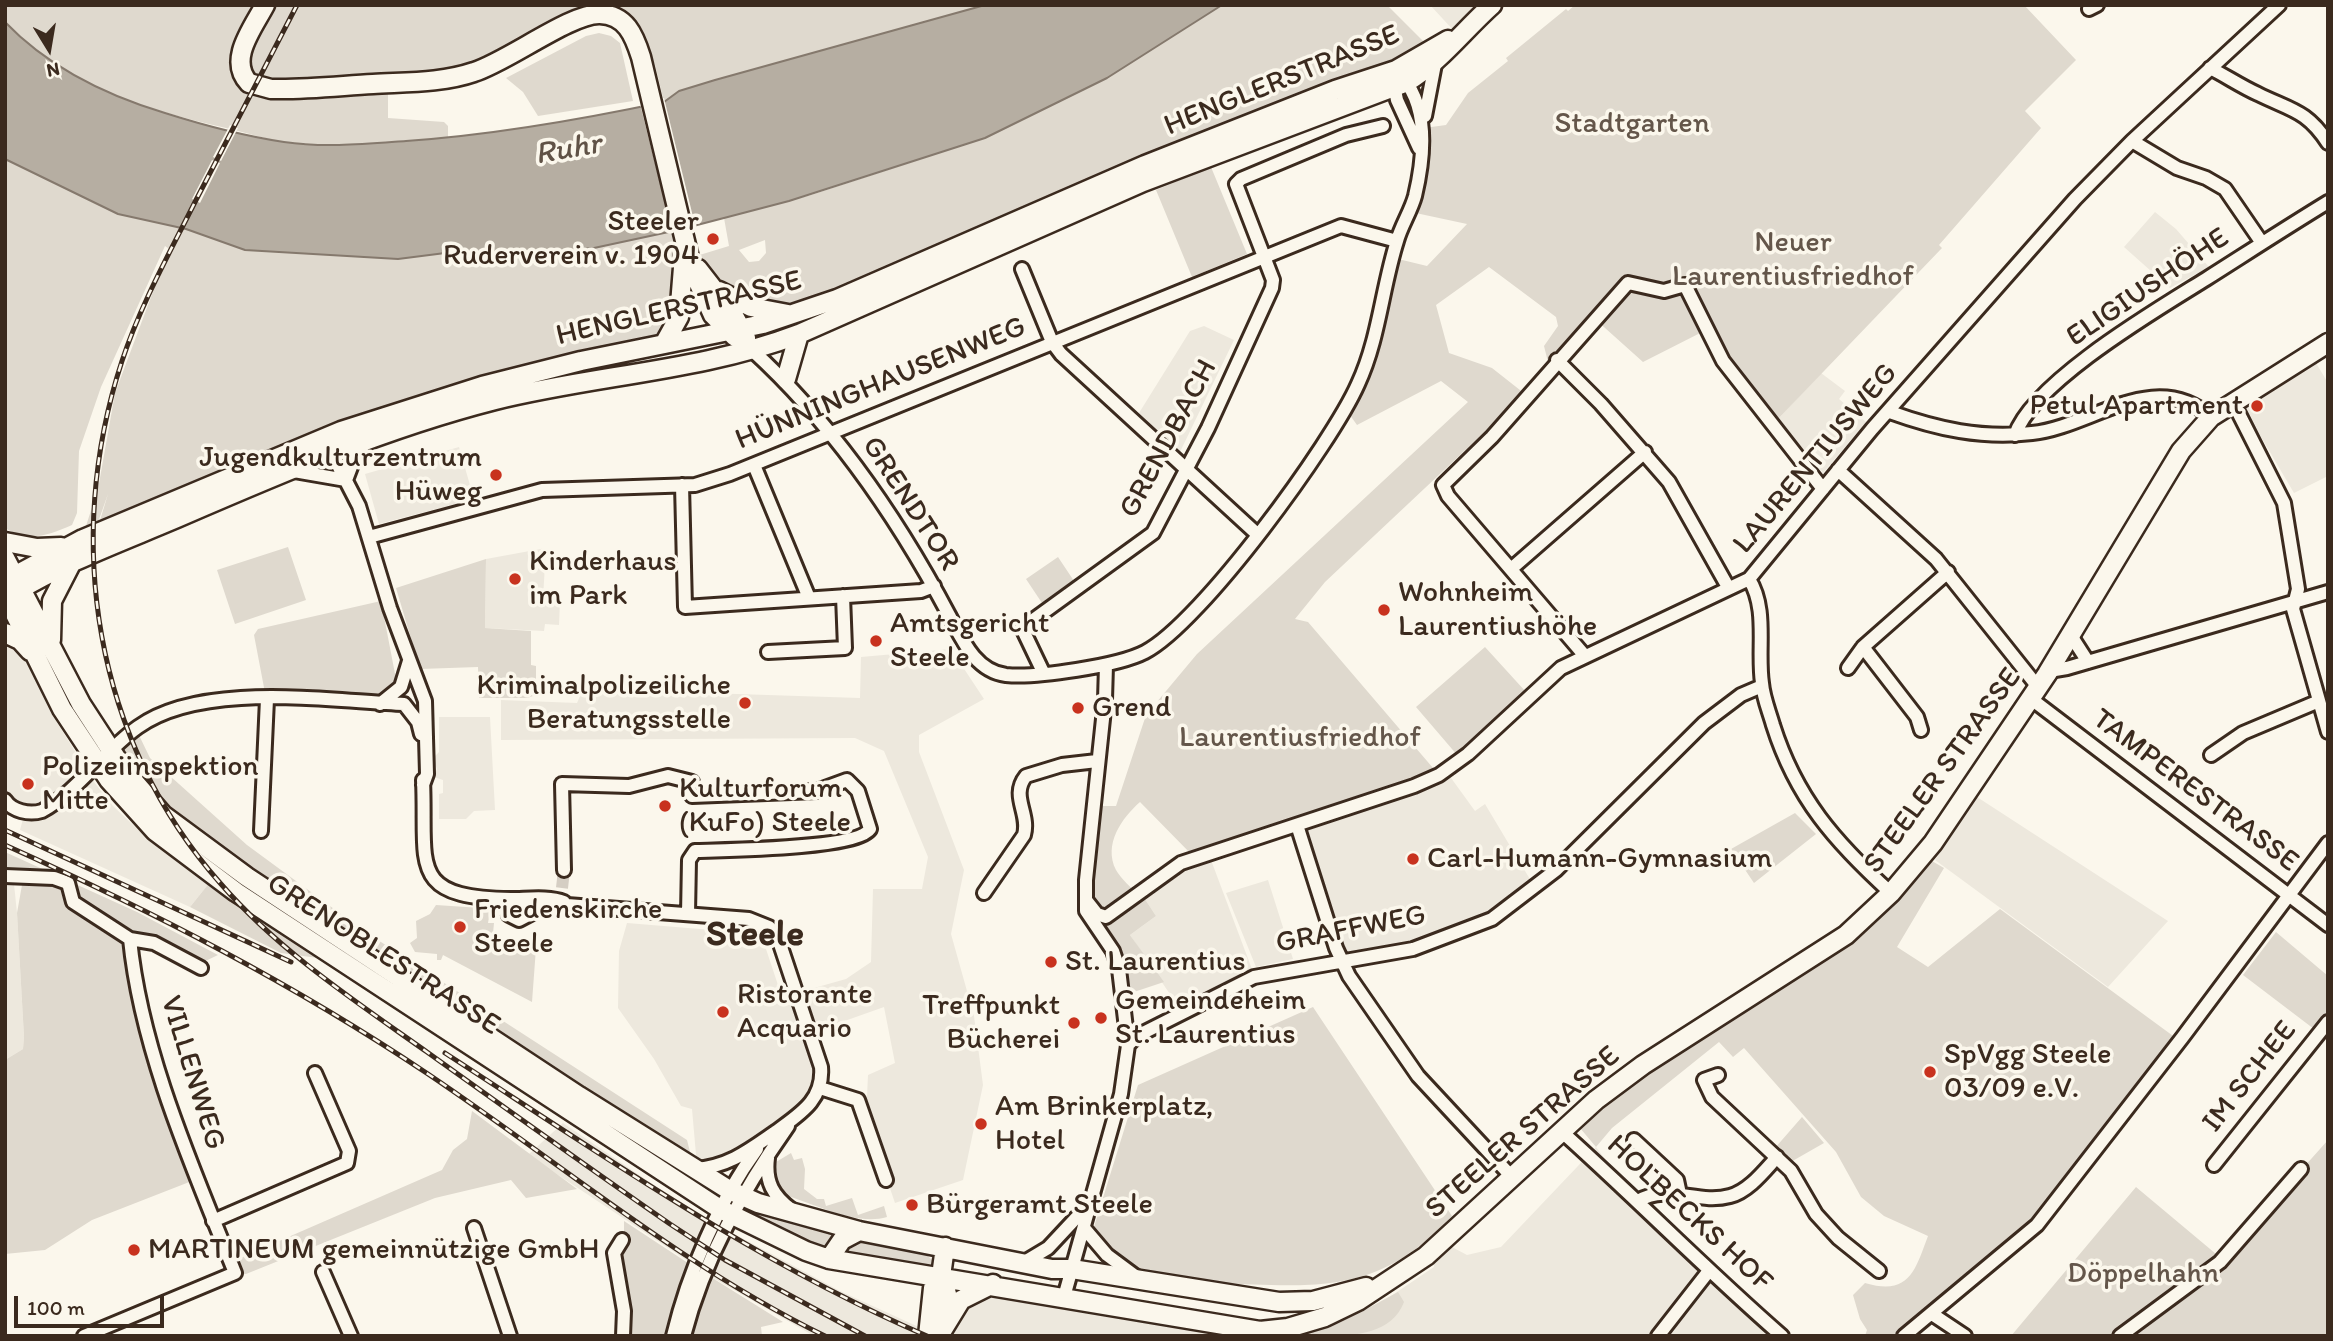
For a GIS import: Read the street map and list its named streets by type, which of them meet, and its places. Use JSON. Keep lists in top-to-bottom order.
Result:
{
  "streets": {
    "main road": ["HENGLERSTRASSE", "STEELER STRASSE", "GRENOBLESTRASSE"],
    "street": [
      "ELIGIUSHÖHE",
      "HÜNNINGHAUSENWEG",
      "GRENDBACH",
      "LAURENTIUSWEG",
      "GRENDTOR",
      "TAMPERESTRASSE",
      "GRAFFWEG",
      "VILLENWEG",
      "IM SCHEE",
      "HOLBECKS HOF"
    ]
  },
  "crossings": [
    ["HENGLERSTRASSE", "GRENDTOR"],
    ["HENGLERSTRASSE", "GRENOBLESTRASSE"],
    ["HÜNNINGHAUSENWEG", "GRENDBACH"],
    ["HÜNNINGHAUSENWEG", "GRENDTOR"],
    ["GRENDBACH", "GRENDTOR"],
    ["LAURENTIUSWEG", "TAMPERESTRASSE"],
    ["STEELER STRASSE", "TAMPERESTRASSE"],
    ["STEELER STRASSE", "GRENOBLESTRASSE"],
    ["STEELER STRASSE", "HOLBECKS HOF"]
  ],
  "districts": ["Steele"],
  "water": ["Ruhr"],
  "parks": [
    "Stadtgarten",
    "Neuer Laurentiusfriedhof",
    "Laurentiusfriedhof",
    "Döppelhahn"
  ],
  "places": [
    "Steeler Ruderverein v. 1904",
    "Petul Apartment",
    "Jugendkulturzentrum Hüweg",
    "Kinderhaus im Park",
    "Wohnheim Laurentiushöhe",
    "Amtsgericht Steele",
    "Kriminalpolizeiliche Beratungsstelle",
    "Grend",
    "Polizeiinspektion Mitte",
    "Kulturforum (KuFo) Steele",
    "Carl-Humann-Gymnasium",
    "Friedenskirche Steele",
    "St. Laurentius",
    "Ristorante Acquario",
    "Gemeindeheim St. Laurentius",
    "Treffpunkt Bücherei",
    "SpVgg Steele 03/09 e.V.",
    "Am Brinkerplatz, Hotel",
    "Bürgeramt Steele",
    "MARTINEUM gemeinnützige GmbH"
  ],
  "scale_bar": "100 m",
  "north": "bottom"
}
